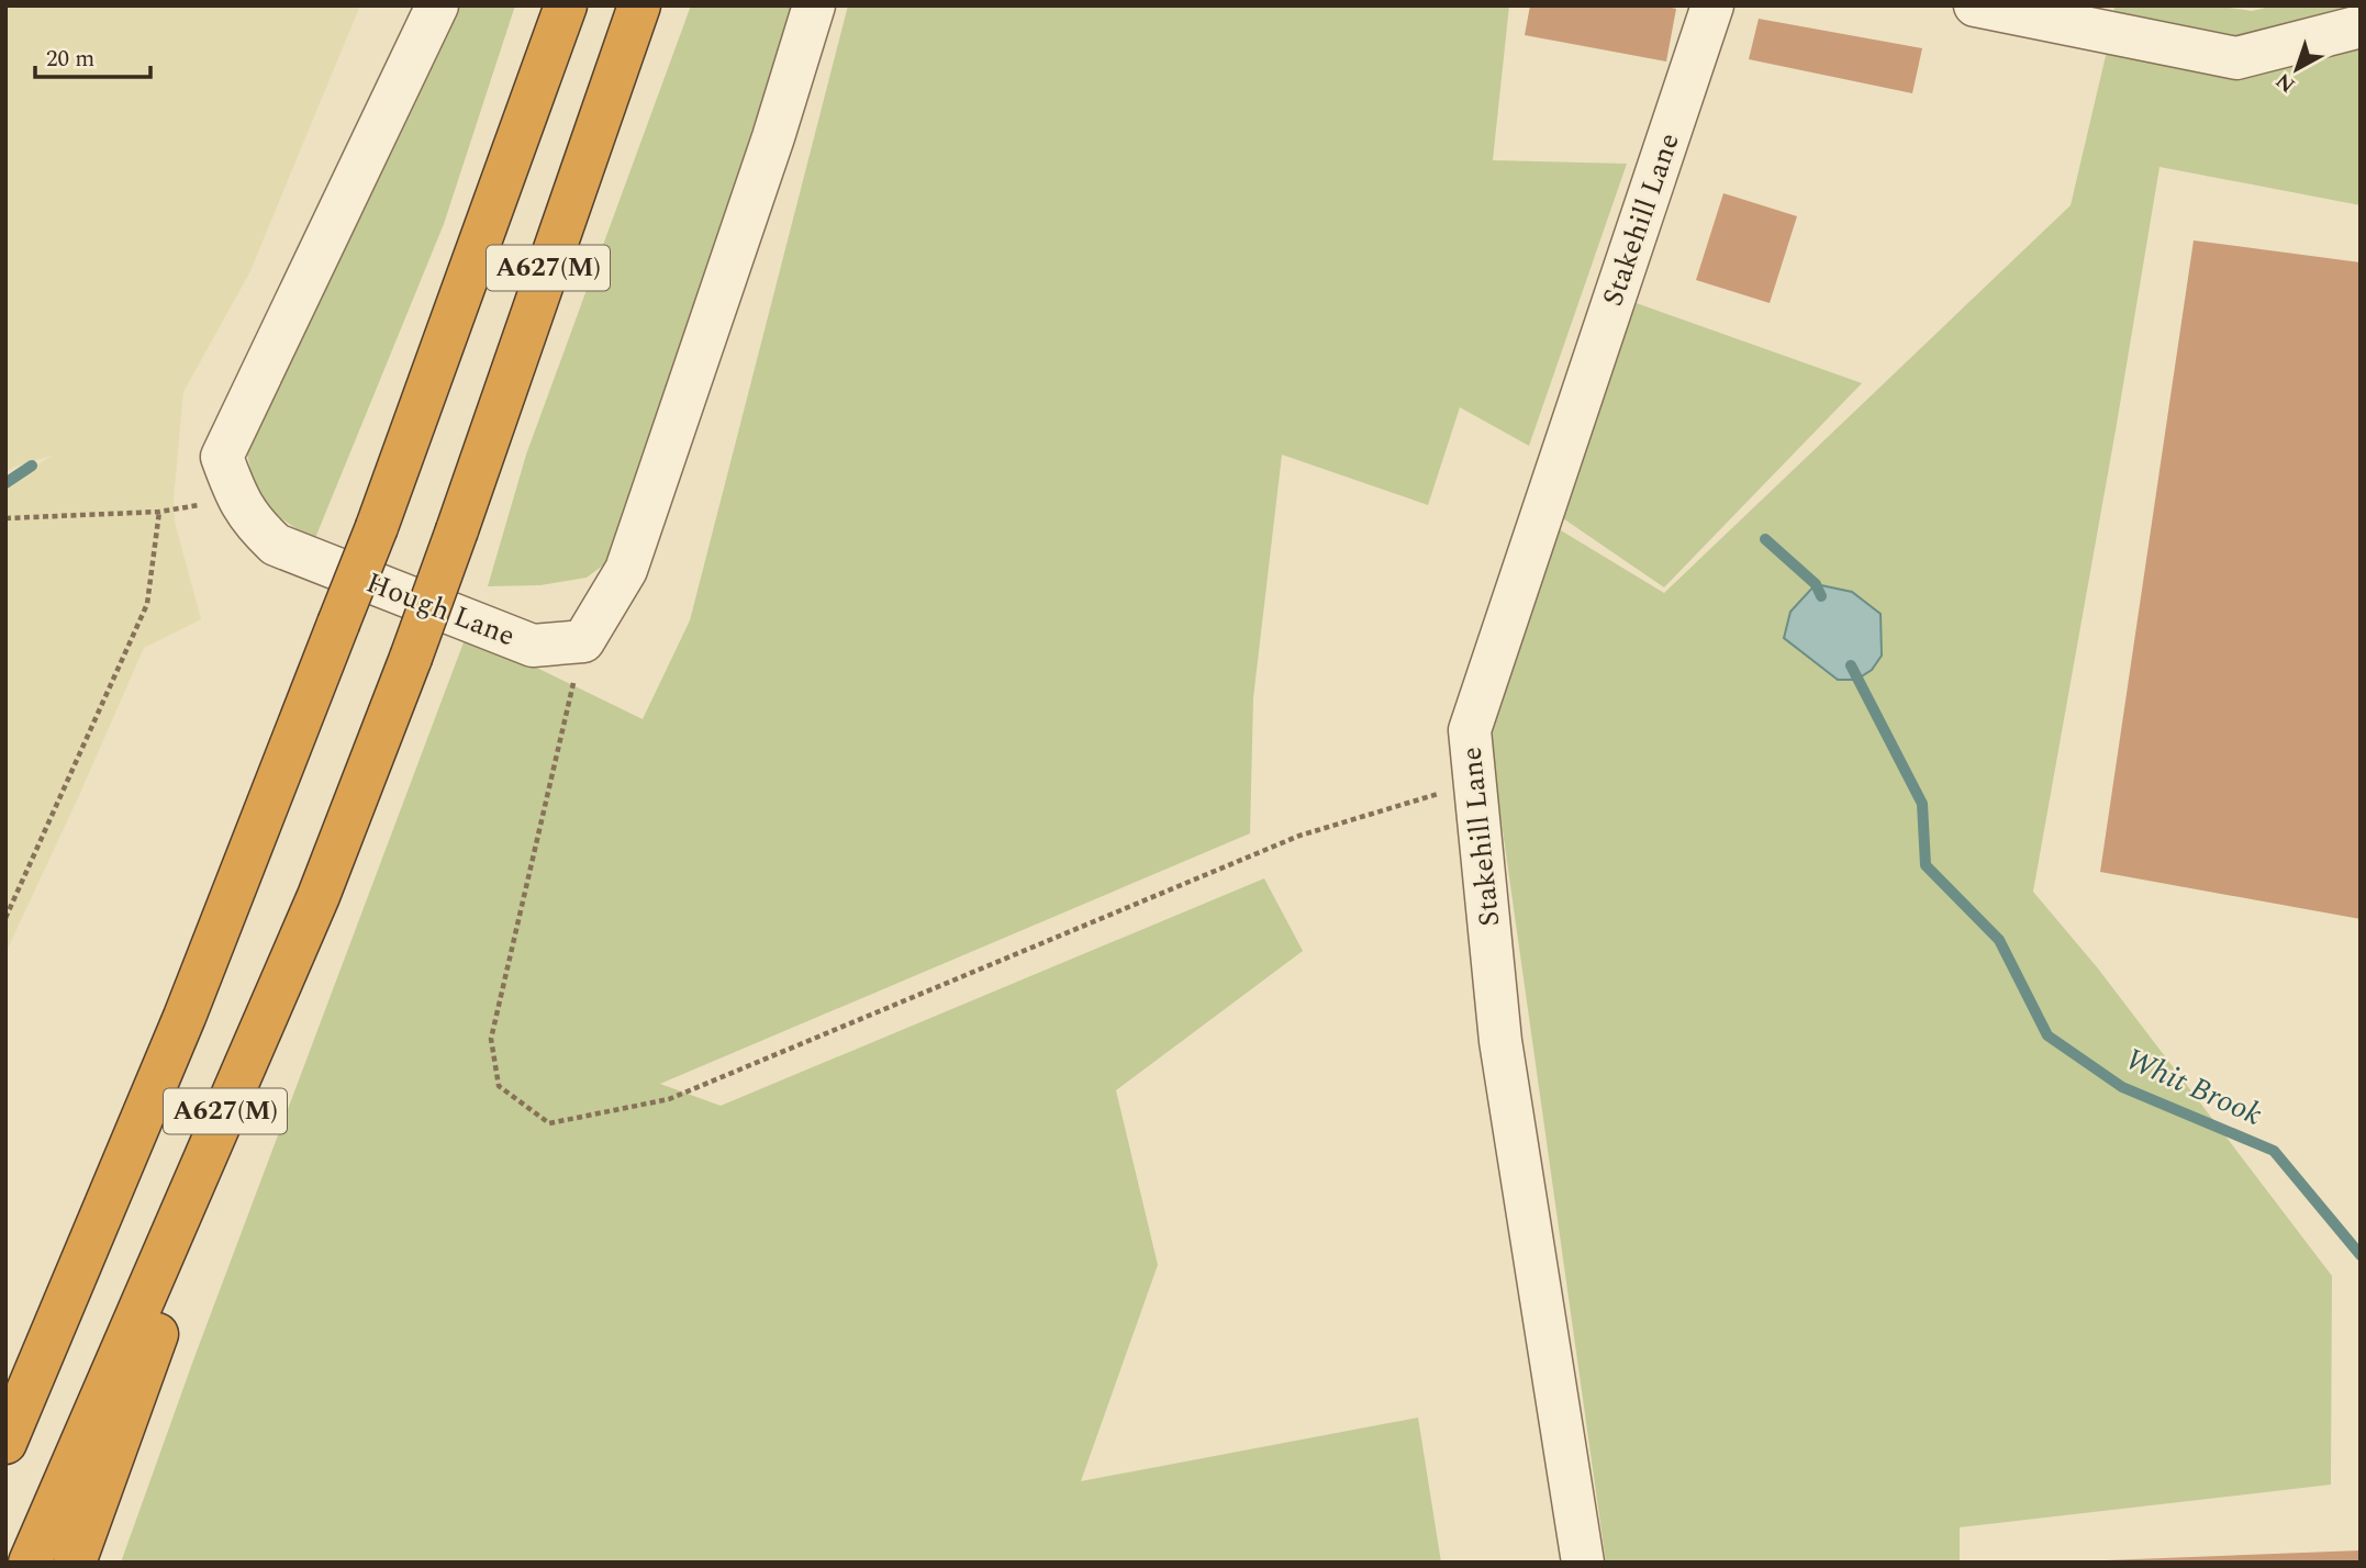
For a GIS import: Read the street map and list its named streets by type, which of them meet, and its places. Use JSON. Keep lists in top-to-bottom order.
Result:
{
  "streets": {
    "highway": ["A627(M)"],
    "street": ["Stakehill Lane", "Hough Lane"]
  },
  "water": ["Whit Brook"],
  "scale_bar": "20 m",
  "north": "bottom left"
}
